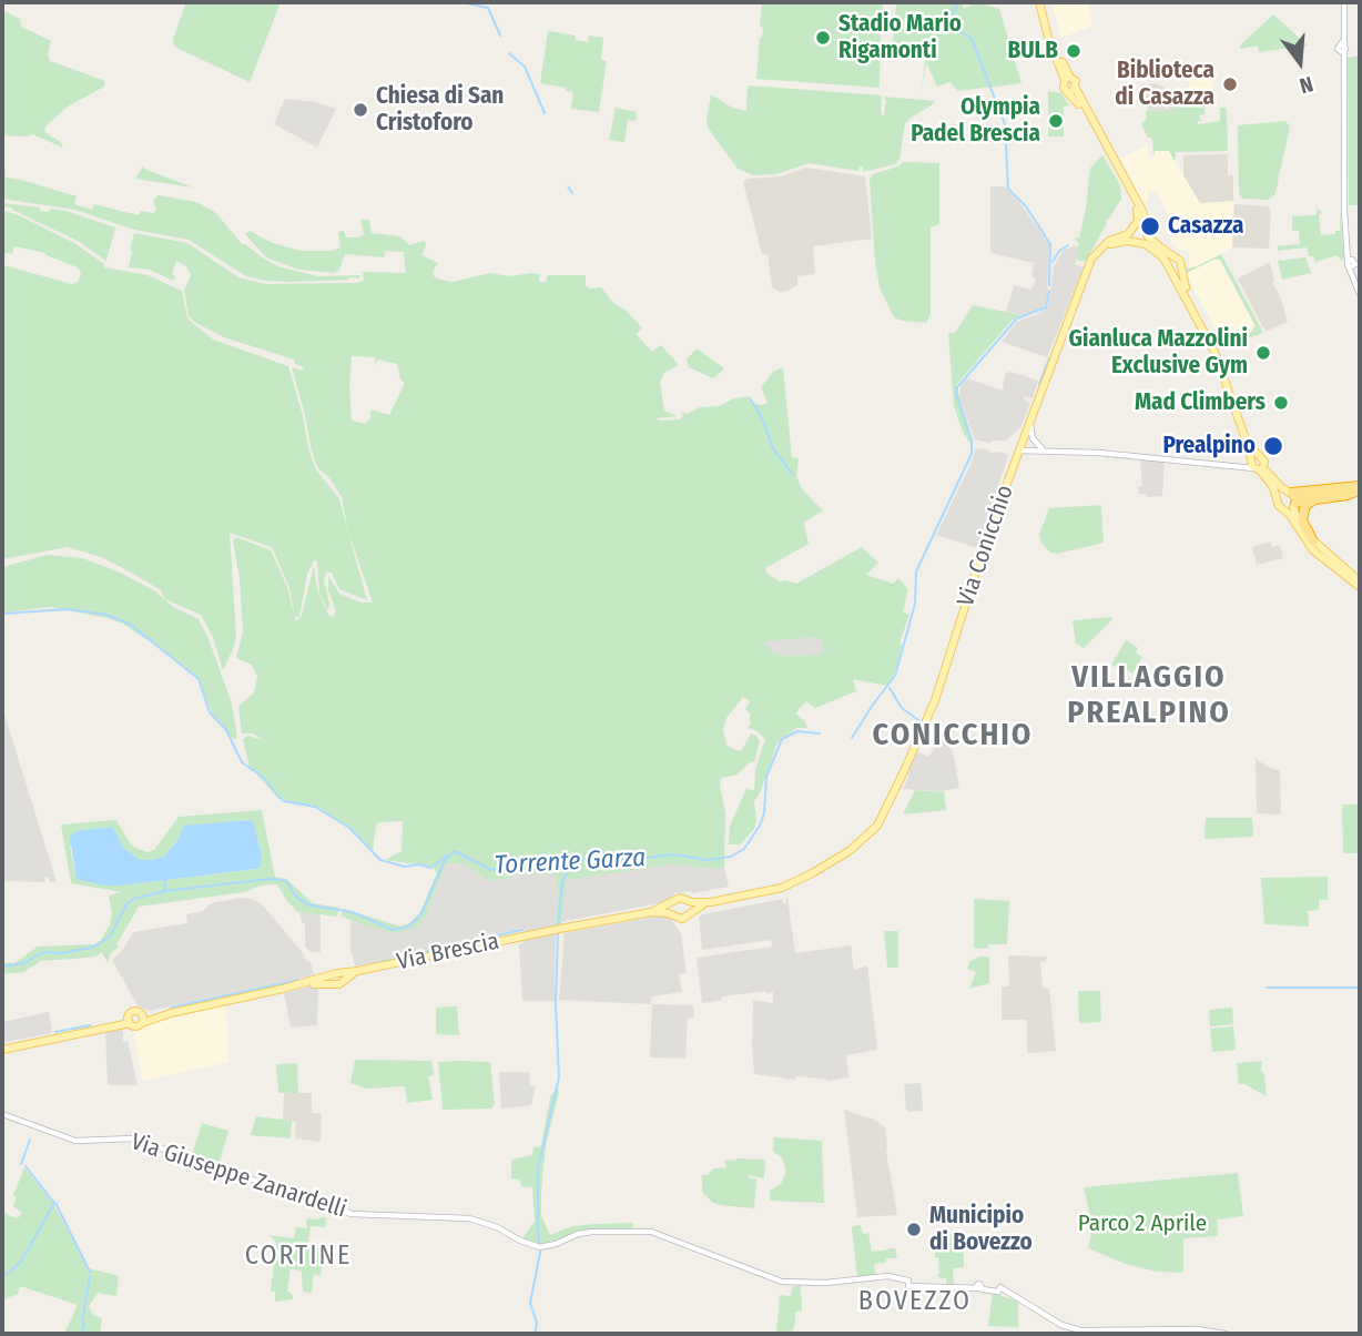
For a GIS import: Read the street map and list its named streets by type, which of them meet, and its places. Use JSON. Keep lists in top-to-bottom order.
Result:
{
  "streets": {
    "main road": ["Via Conicchio", "Via Brescia"],
    "street": ["Via Giuseppe Zanardelli"]
  },
  "districts": [
    "VILLAGGIO PREALPINO",
    "CONICCHIO",
    "CORTINE",
    "BOVEZZO"
  ],
  "water": ["Torrente Garza"],
  "parks": ["Parco 2 Aprile"],
  "places": [
    "Stadio Mario Rigamonti",
    "BULB",
    "Biblioteca di Casazza",
    "Chiesa di San Cristoforo",
    "Olympia Padel Brescia",
    "Casazza",
    "Gianluca Mazzolini Exclusive Gym",
    "Mad Climbers",
    "Prealpino",
    "Municipio di Bovezzo"
  ],
  "north": "bottom"
}
